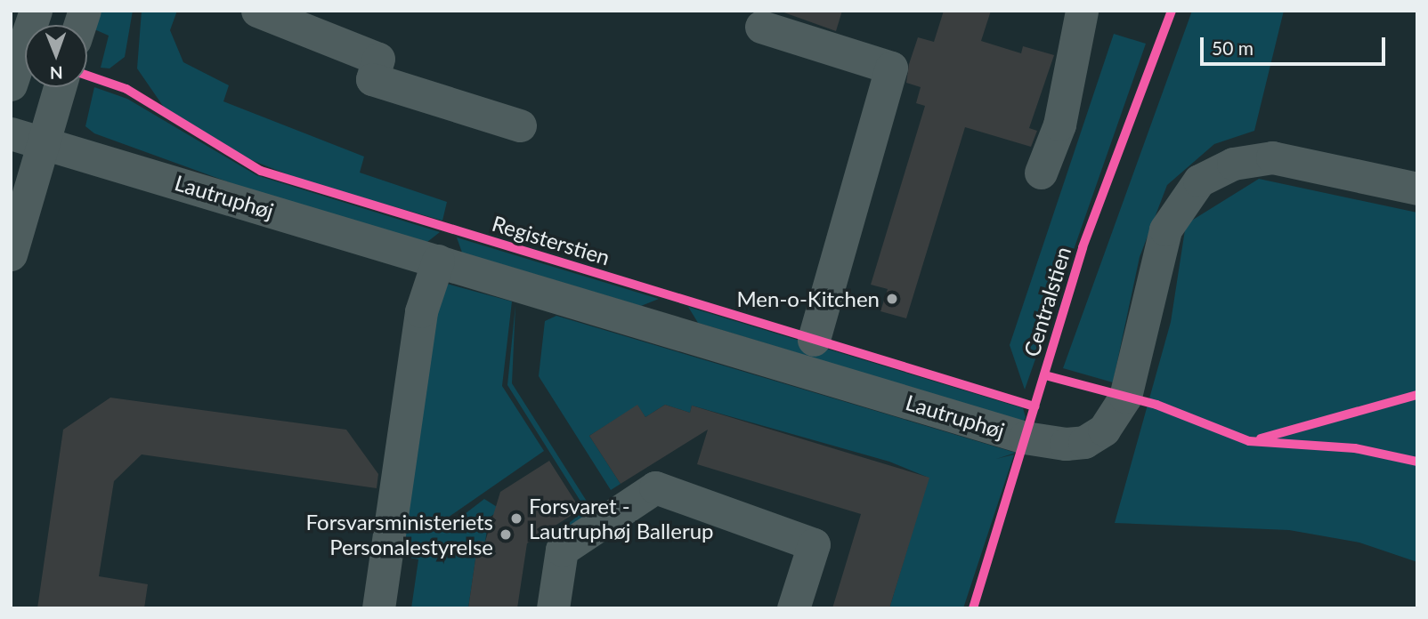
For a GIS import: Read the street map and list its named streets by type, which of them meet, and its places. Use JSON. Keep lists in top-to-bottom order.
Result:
{
  "streets": {
    "street": ["Lautruphøj"],
    "cycle path": ["Registerstien", "Centralstien"]
  },
  "places": ["Men-o-Kitchen", "Forsvaret - Lautruphøj Ballerup", "Forsvarsministeriets Personalestyrelse"],
  "scale_bar": "50 m",
  "north": "bottom"
}
